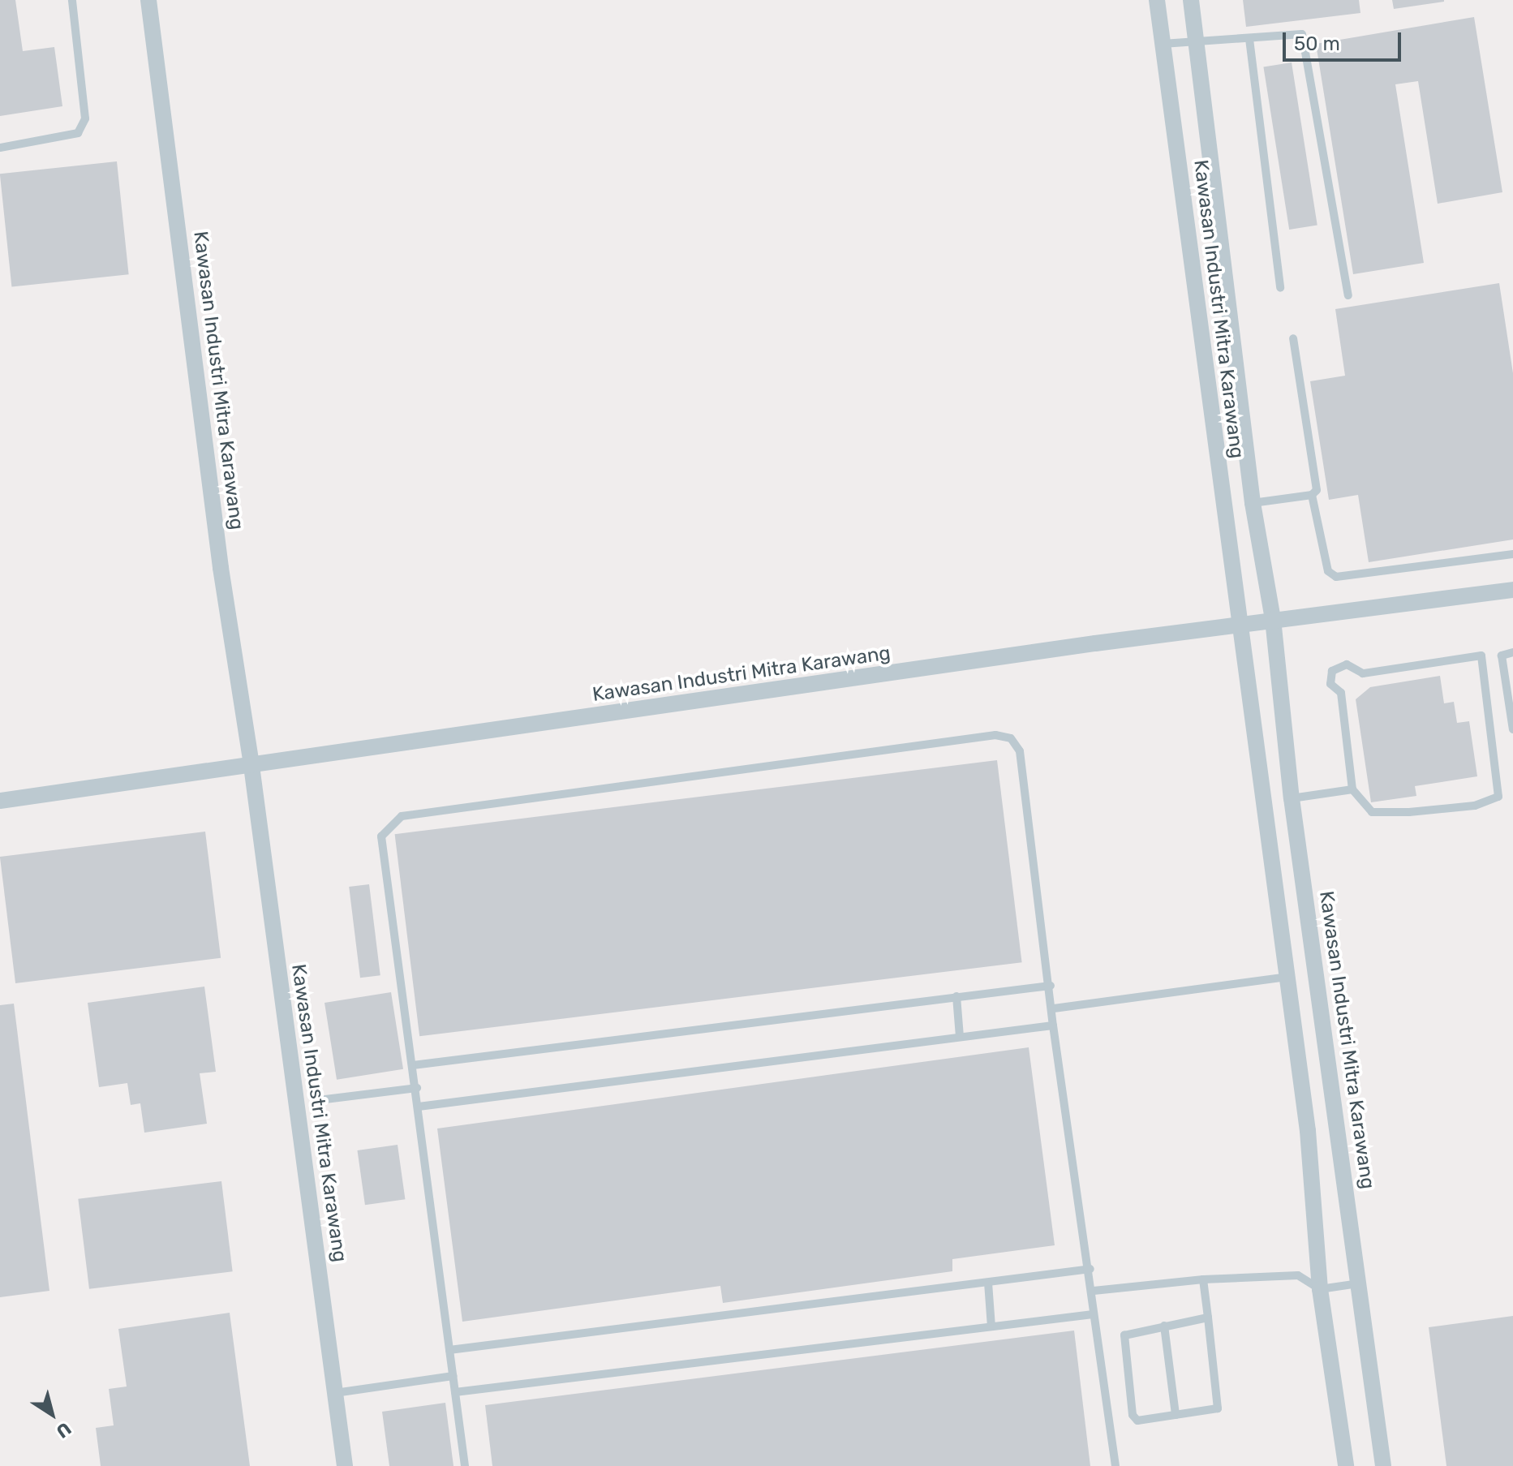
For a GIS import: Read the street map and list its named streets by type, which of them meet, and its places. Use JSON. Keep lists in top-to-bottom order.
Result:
{
  "streets": {
    "street": ["Kawasan Industri Mitra Karawang"]
  },
  "scale_bar": "50 m",
  "north": "bottom right"
}
